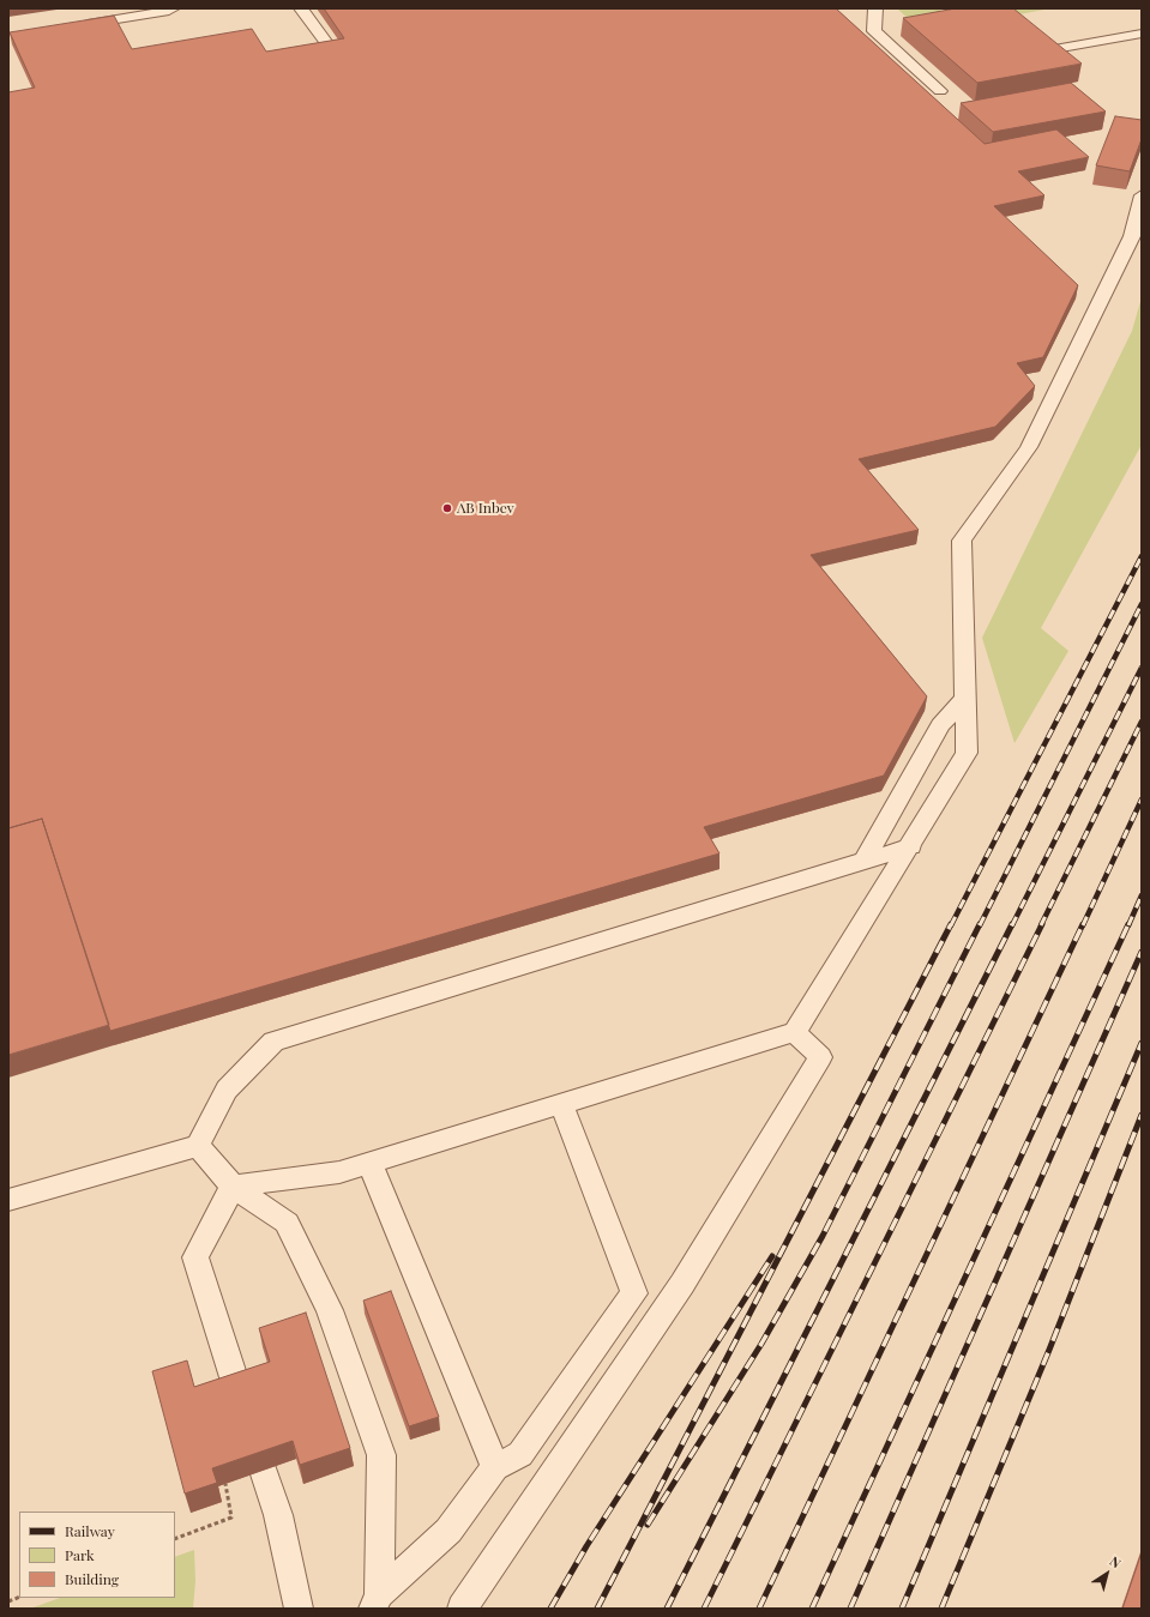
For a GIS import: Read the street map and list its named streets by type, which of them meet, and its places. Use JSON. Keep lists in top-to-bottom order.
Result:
{
  "places": ["AB Inbev"],
  "legend": ["Railway", "Park", "Building"],
  "north": "top right"
}
